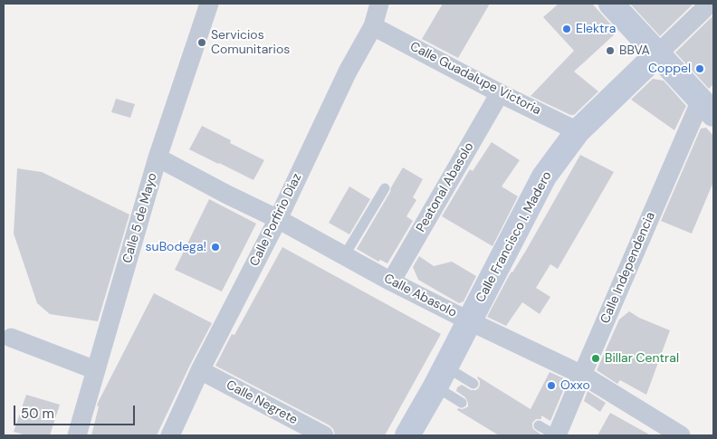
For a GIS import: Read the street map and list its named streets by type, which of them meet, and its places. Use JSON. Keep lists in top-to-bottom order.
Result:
{
  "streets": {
    "street": [
      "Calle Guadalupe Victoria",
      "Peatonal Abasolo",
      "Calle 5 de Mayo",
      "Calle Porfirio Díaz",
      "Calle Francisco I. Madero",
      "Calle Independencia",
      "Calle Abasolo",
      "Calle Negrete"
    ]
  },
  "crossings": [
    ["Calle Guadalupe Victoria", "Peatonal Abasolo"],
    ["Calle Guadalupe Victoria", "Calle Porfirio Díaz"],
    ["Calle Guadalupe Victoria", "Calle Francisco I. Madero"],
    ["Peatonal Abasolo", "Calle Abasolo"],
    ["Calle 5 de Mayo", "Calle Abasolo"],
    ["Calle Porfirio Díaz", "Calle Abasolo"],
    ["Calle Porfirio Díaz", "Calle Negrete"],
    ["Calle Francisco I. Madero", "Calle Abasolo"],
    ["Calle Independencia", "Calle Abasolo"]
  ],
  "places": [
    "Elektra",
    "Servicios Comunitarios",
    "BBVA",
    "Coppel",
    "suBodega!",
    "Billar Central",
    "Oxxo"
  ],
  "scale_bar": "50 m"
}
